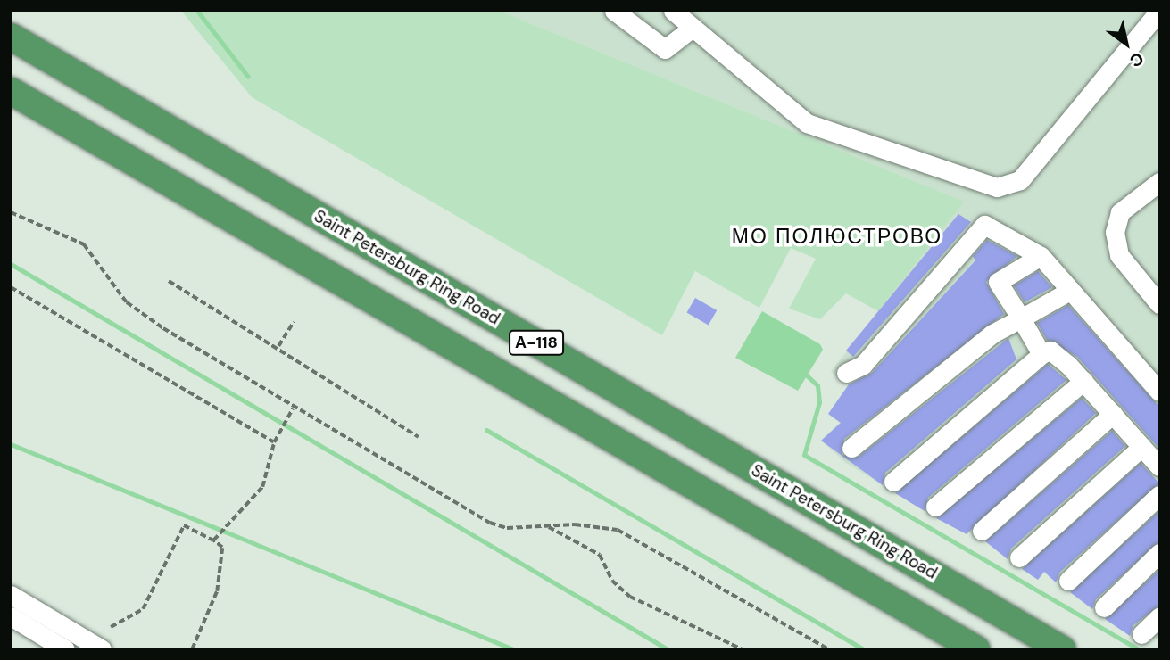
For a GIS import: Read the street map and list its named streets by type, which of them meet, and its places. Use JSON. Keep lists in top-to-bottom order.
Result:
{
  "streets": {
    "highway": ["Saint Petersburg Ring Road", "А-118"]
  },
  "districts": ["МО ПОЛЮСТРОВО"],
  "north": "bottom right"
}
